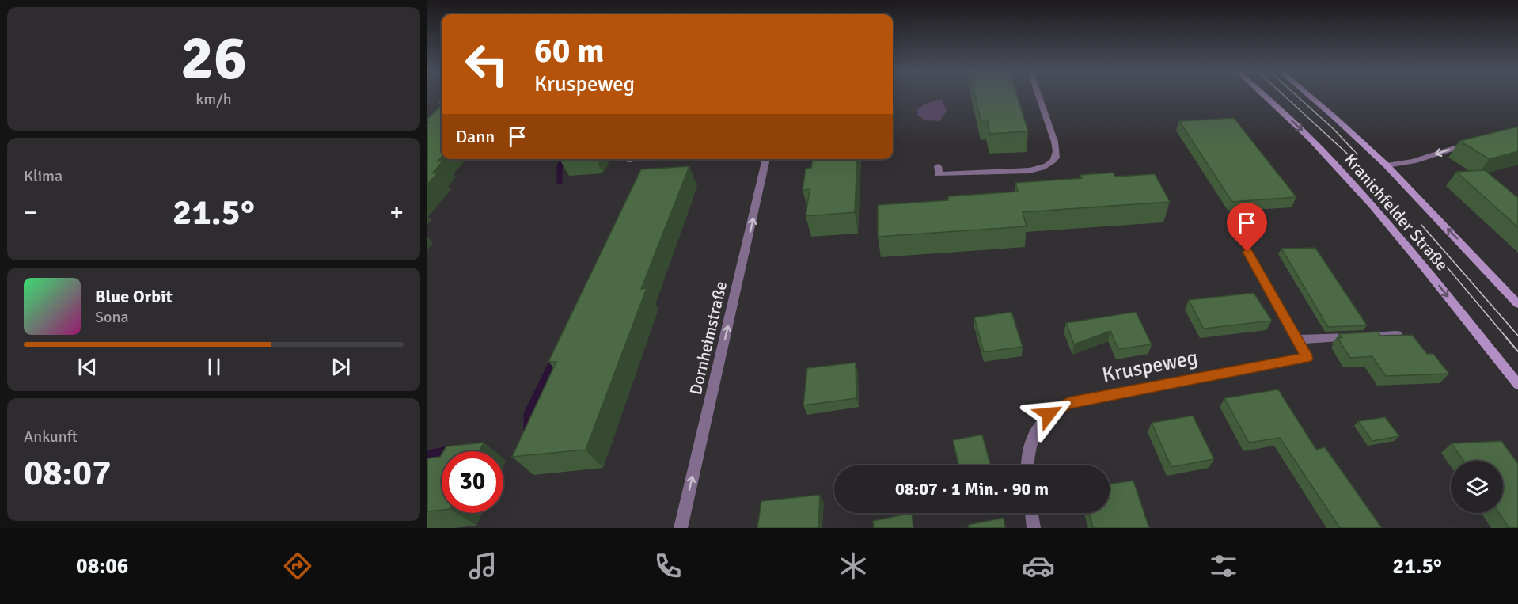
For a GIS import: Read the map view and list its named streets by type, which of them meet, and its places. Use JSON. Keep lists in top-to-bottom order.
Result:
{
  "streets": {
    "main road": ["Kranichfelder Straße"],
    "street": ["Dornheimstraße", "Kruspeweg"]
  },
  "one_way": ["Dornheimstraße"],
  "page": {
    "tile": [
      ["26", "km/h"],
      "Klima",
      ["Ankunft", "08:07"]
    ],
    "turn": ["60 m", "Kruspeweg"],
    "then": "Dann",
    "heat": ["−", "21.5°", "+"],
    "song": ["Blue Orbit", "Sona"],
    "limit": "30",
    "trip": "08:07 · 1 Min. · 90 m",
    "tabs": ["08:06", "21.5°"]
  }
}
